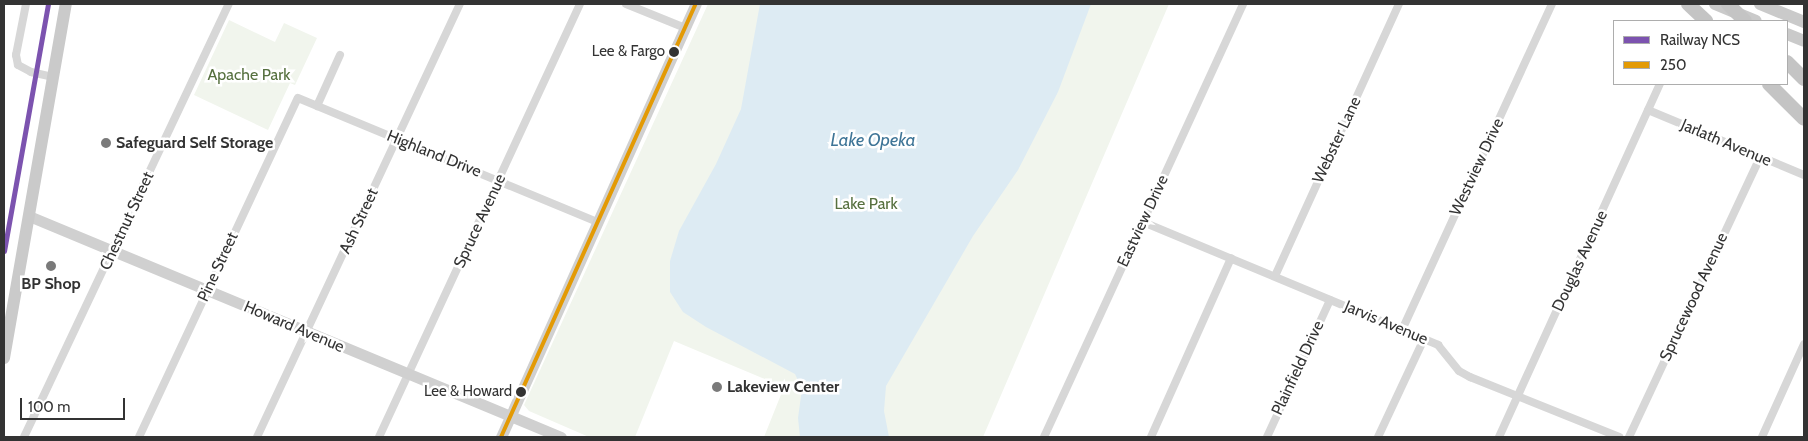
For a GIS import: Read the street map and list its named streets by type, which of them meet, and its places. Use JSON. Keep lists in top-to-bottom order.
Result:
{
  "streets": {
    "street": [
      "Webster Lane",
      "Jarlath Avenue",
      "Highland Drive",
      "Westview Drive",
      "Chestnut Street",
      "Ash Street",
      "Spruce Avenue",
      "Eastview Drive",
      "Douglas Avenue",
      "Pine Street",
      "Sprucewood Avenue",
      "Jarvis Avenue",
      "Howard Avenue",
      "Plainfield Drive"
    ]
  },
  "crossings": [
    ["Webster Lane", "Jarvis Avenue"],
    ["Jarlath Avenue", "Douglas Avenue"],
    ["Jarlath Avenue", "Sprucewood Avenue"],
    ["Highland Drive", "Ash Street"],
    ["Highland Drive", "Spruce Avenue"],
    ["Highland Drive", "Pine Street"],
    ["Westview Drive", "Jarvis Avenue"],
    ["Chestnut Street", "Howard Avenue"],
    ["Ash Street", "Howard Avenue"],
    ["Spruce Avenue", "Howard Avenue"],
    ["Eastview Drive", "Jarvis Avenue"],
    ["Douglas Avenue", "Jarvis Avenue"],
    ["Pine Street", "Howard Avenue"],
    ["Jarvis Avenue", "Plainfield Drive"]
  ],
  "water": ["Lake Opeka"],
  "parks": ["Apache Park", "Lake Park"],
  "places": [
    "Lee & Fargo",
    "Safeguard Self Storage",
    "BP Shop",
    "Lakeview Center",
    "Lee & Howard"
  ],
  "lines": ["rail line NCS", "transit line 250"],
  "legend": ["Railway NCS", "250"],
  "scale_bar": "100 m"
}
